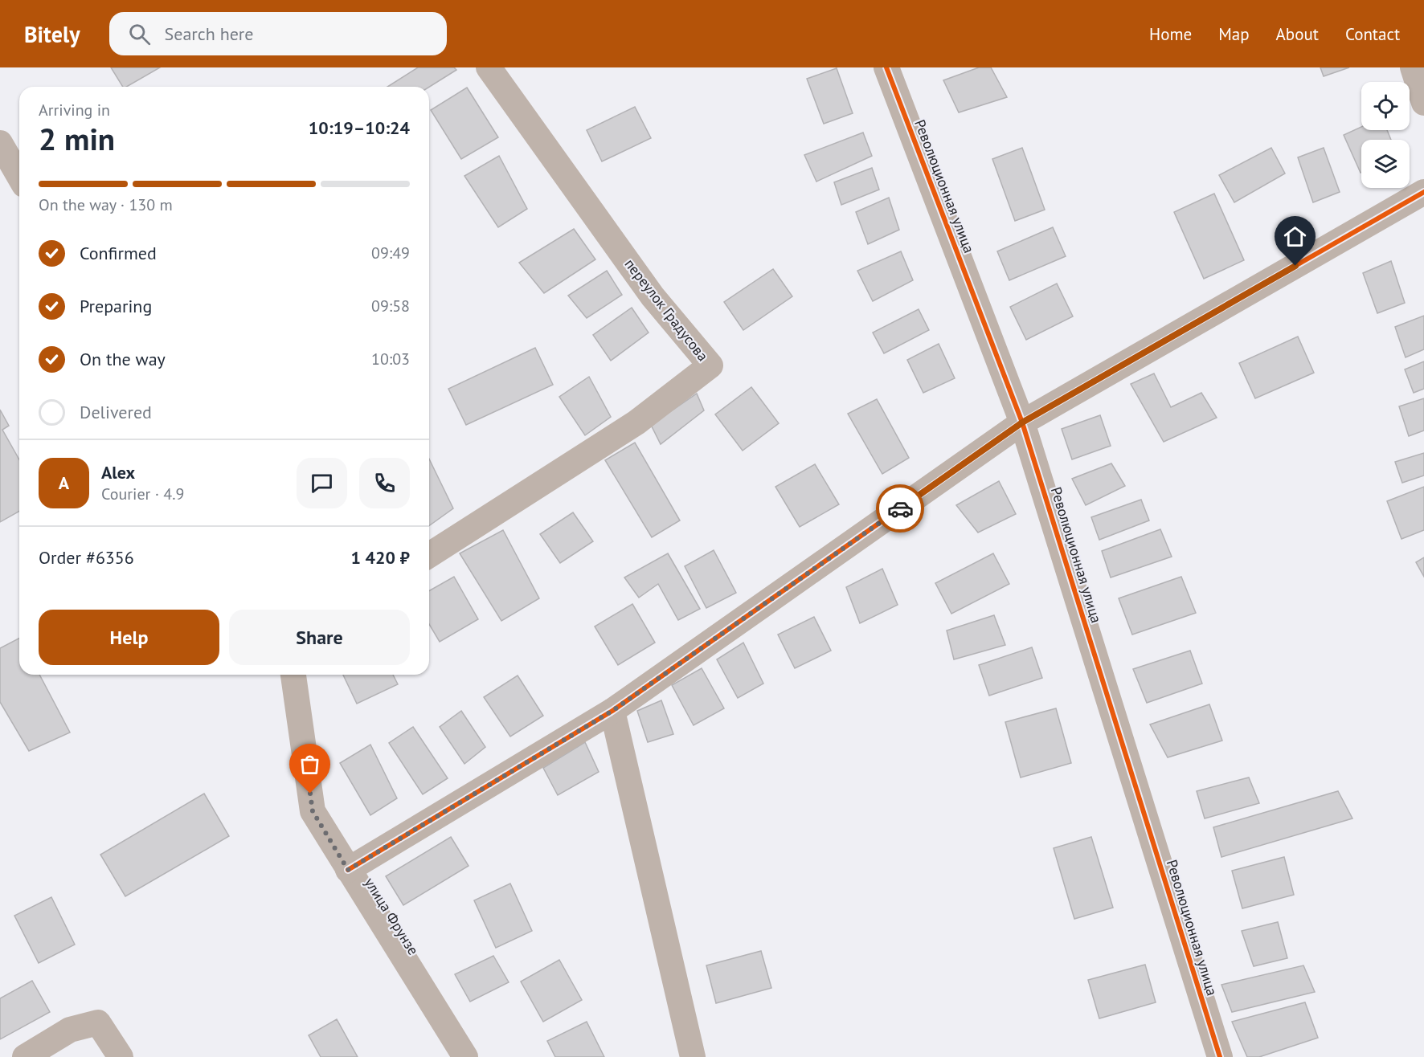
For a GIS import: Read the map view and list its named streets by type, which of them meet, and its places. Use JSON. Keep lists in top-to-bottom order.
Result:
{
  "streets": {
    "street": ["Революционная улица", "переулок Градусова", "улица Фрунзе"]
  },
  "page": {
    "header": "Bitely",
    "search": "Search here",
    "nav": [
      "Home",
      "Map",
      "About",
      "Contact"
    ],
    "heading": ["2 min", "Arriving in", "10:19–10:24"],
    "panel": [
      "Alex",
      "Courier · 4.9",
      "Order #6356",
      "1 420 ₽"
    ],
    "bar": "On the way · 130 m",
    "list": [
      ["Confirmed", "09:49"],
      ["Preparing", "09:58"],
      ["On the way", "10:03"],
      "Delivered"
    ],
    "round": "A",
    "buttons": ["Help", "Share"]
  }
}
